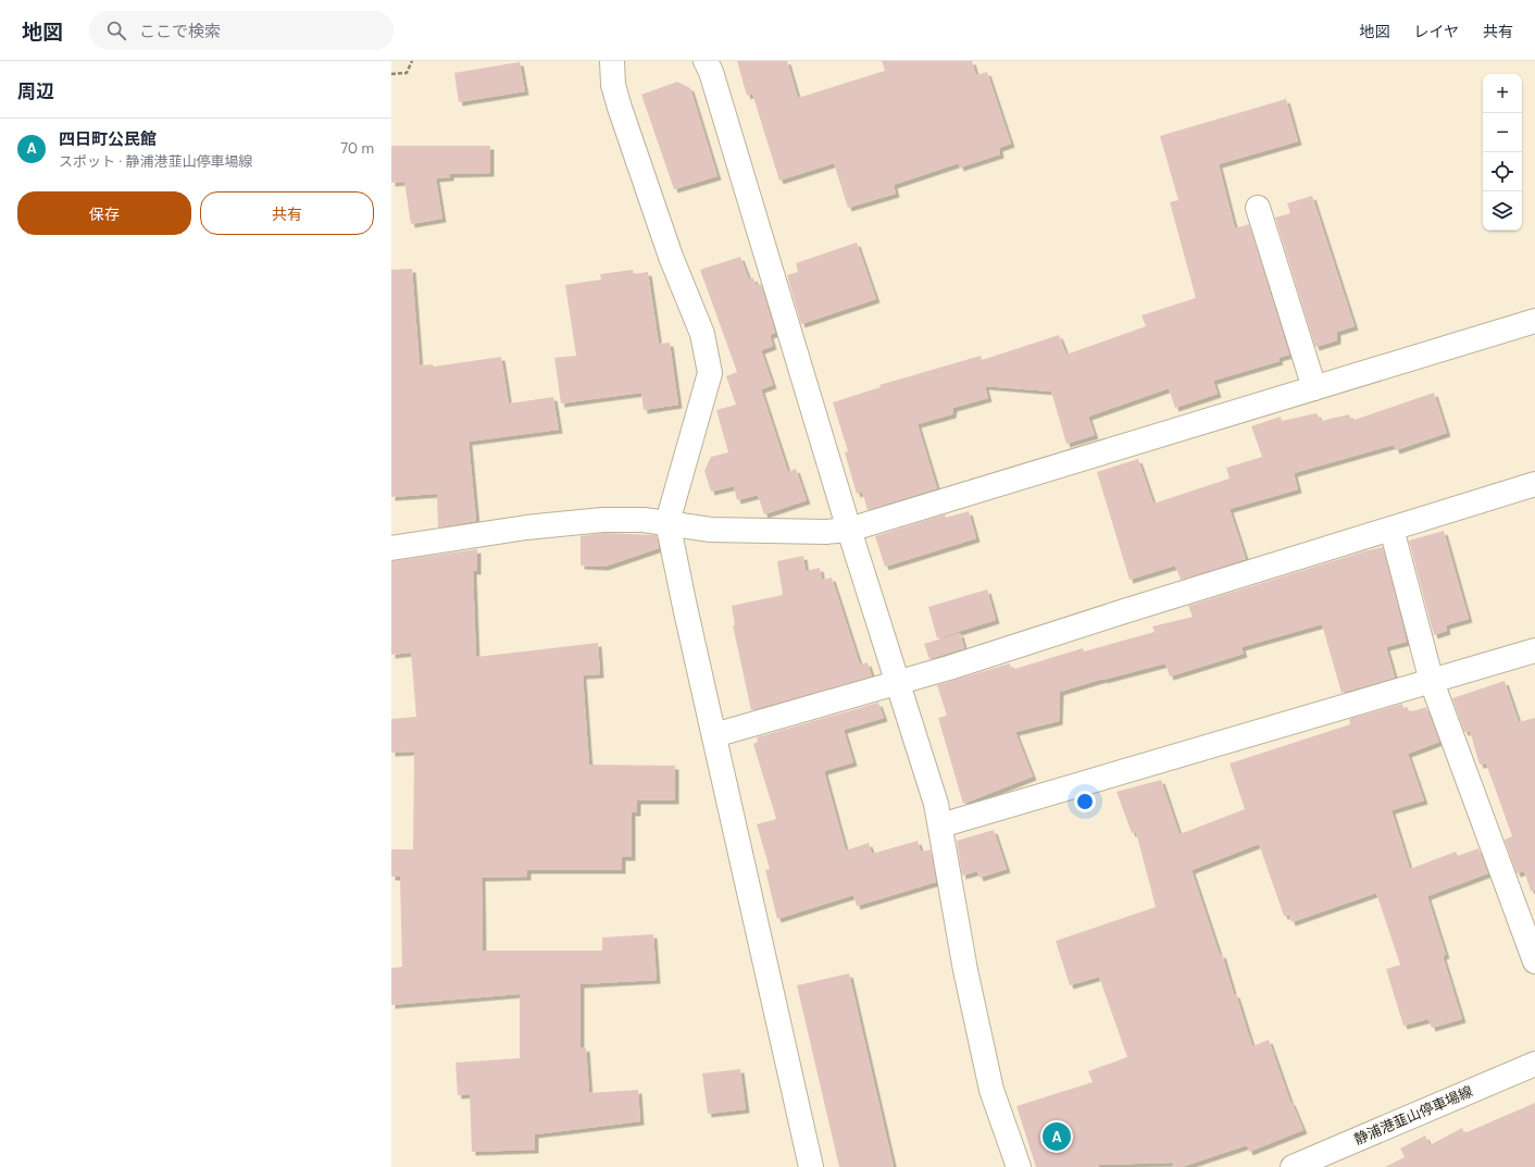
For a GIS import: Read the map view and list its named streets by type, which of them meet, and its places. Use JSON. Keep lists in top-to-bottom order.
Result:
{
  "streets": {
    "street": ["静浦港韮山停車場線"]
  },
  "page": {
    "header": "地図",
    "search": "ここで検索",
    "nav": ["地図", "レイヤ", "共有"],
    "heading": "周辺",
    "map_buttons": ["+", "−"],
    "list": [
      {
        "mark": "A",
        "name": "四日町公民館",
        "note": "スポット · 静浦港韮山停車場線",
        "value": "70 m"
      }
    ],
    "buttons": ["保存", "共有"],
    "pins": "A"
  }
}
